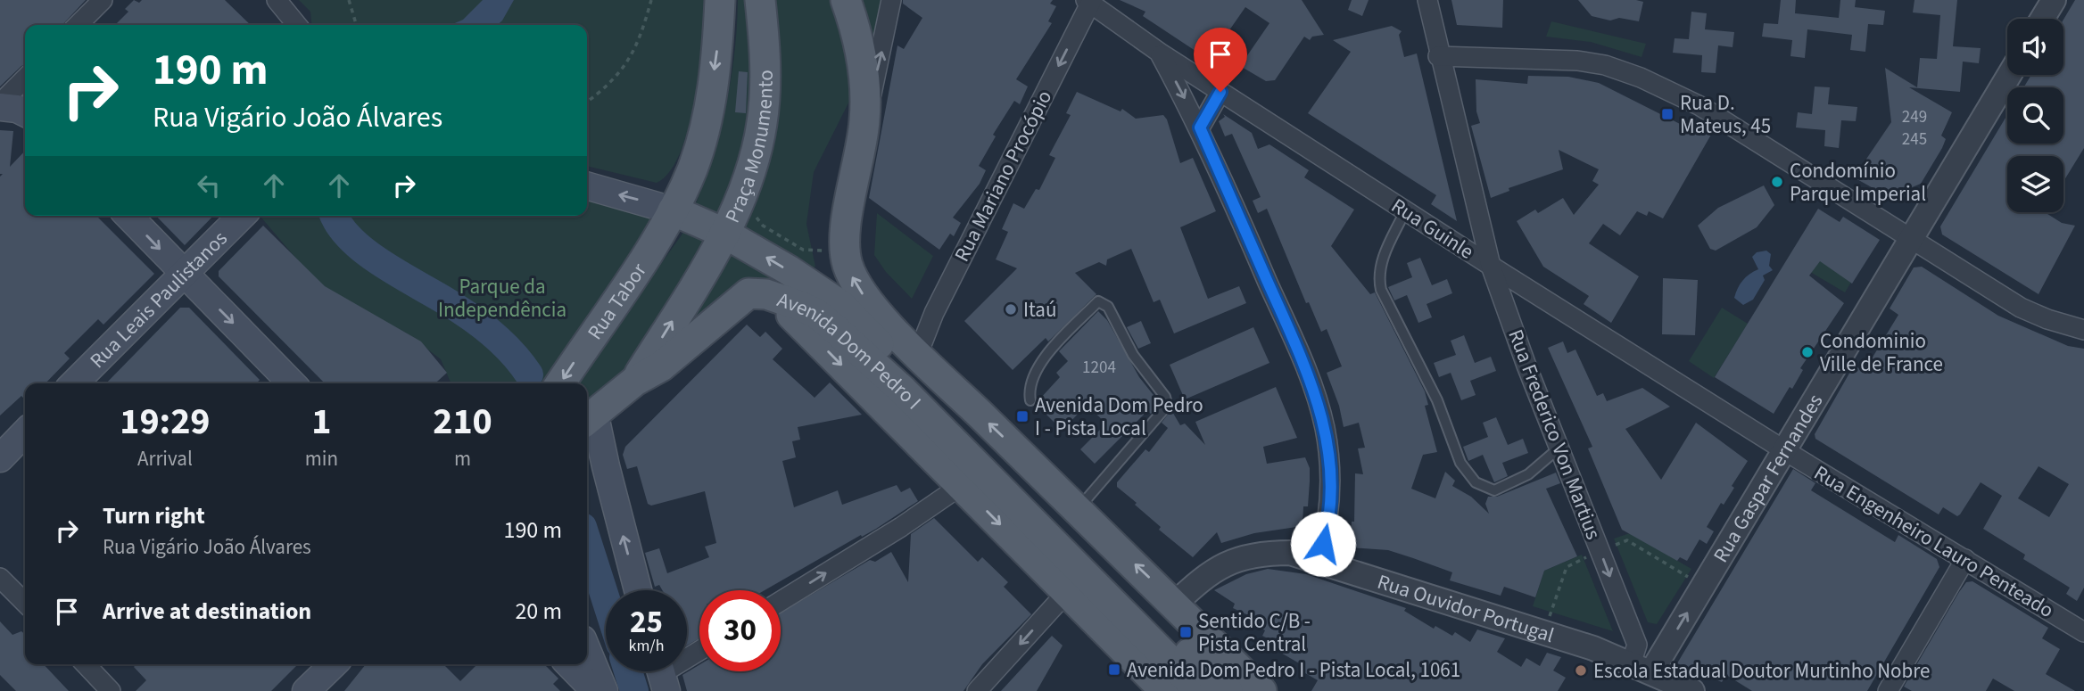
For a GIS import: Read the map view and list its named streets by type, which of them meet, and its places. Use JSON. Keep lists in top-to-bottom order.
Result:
{
  "streets": {
    "main road": [
      "Praça Monumento",
      "Rua Leais Paulistanos",
      "Rua Tabor",
      "Avenida Dom Pedro I"
    ],
    "street": [
      "Rua Mariano Procópio",
      "Rua Guinle",
      "Rua Frederico Von Martius",
      "Rua Gaspar Fernandes",
      "Rua Engenheiro Lauro Penteado",
      "Rua Ouvidor Portugal"
    ]
  },
  "crossings": [
    ["Praça Monumento", "Rua Tabor"],
    ["Praça Monumento", "Avenida Dom Pedro I"],
    ["Rua Mariano Procópio", "Rua Guinle"],
    ["Rua Mariano Procópio", "Avenida Dom Pedro I"],
    ["Rua Guinle", "Rua Frederico Von Martius"],
    ["Rua Guinle", "Rua Gaspar Fernandes"],
    ["Rua Guinle", "Rua Engenheiro Lauro Penteado"],
    ["Avenida Dom Pedro I", "Rua Ouvidor Portugal"],
    ["Rua Frederico Von Martius", "Rua Gaspar Fernandes"],
    ["Rua Frederico Von Martius", "Rua Ouvidor Portugal"],
    ["Rua Gaspar Fernandes", "Rua Engenheiro Lauro Penteado"],
    ["Rua Gaspar Fernandes", "Rua Ouvidor Portugal"]
  ],
  "one_way": ["Rua Gaspar Fernandes"],
  "parks": ["Parque da Independência"],
  "places": {
    "transit": [
      "Rua D. Mateus, 45",
      "Avenida Dom Pedro I - Pista Local",
      "Sentido C/B - Pista Central",
      "Avenida Dom Pedro I - Pista Local, 1061"
    ],
    "other": [
      "Condomínio Parque Imperial",
      "Itaú",
      "Condominio Ville de France",
      "Escola Estadual Doutor Murtinho Nobre"
    ]
  },
  "house_numbers": ["249", "245", "1204"],
  "page": {
    "turn": ["190 m", "Rua Vigário João Álvares"],
    "eta": [
      "19:29",
      "Arrival",
      "1",
      "min",
      "210",
      "m"
    ],
    "list": [
      {
        "name": "Turn right",
        "note": "Rua Vigário João Álvares",
        "value": "190 m"
      },
      {
        "name": "Arrive at destination",
        "value": "20 m"
      }
    ],
    "speed": "25 km/h",
    "limit": "30"
  }
}
